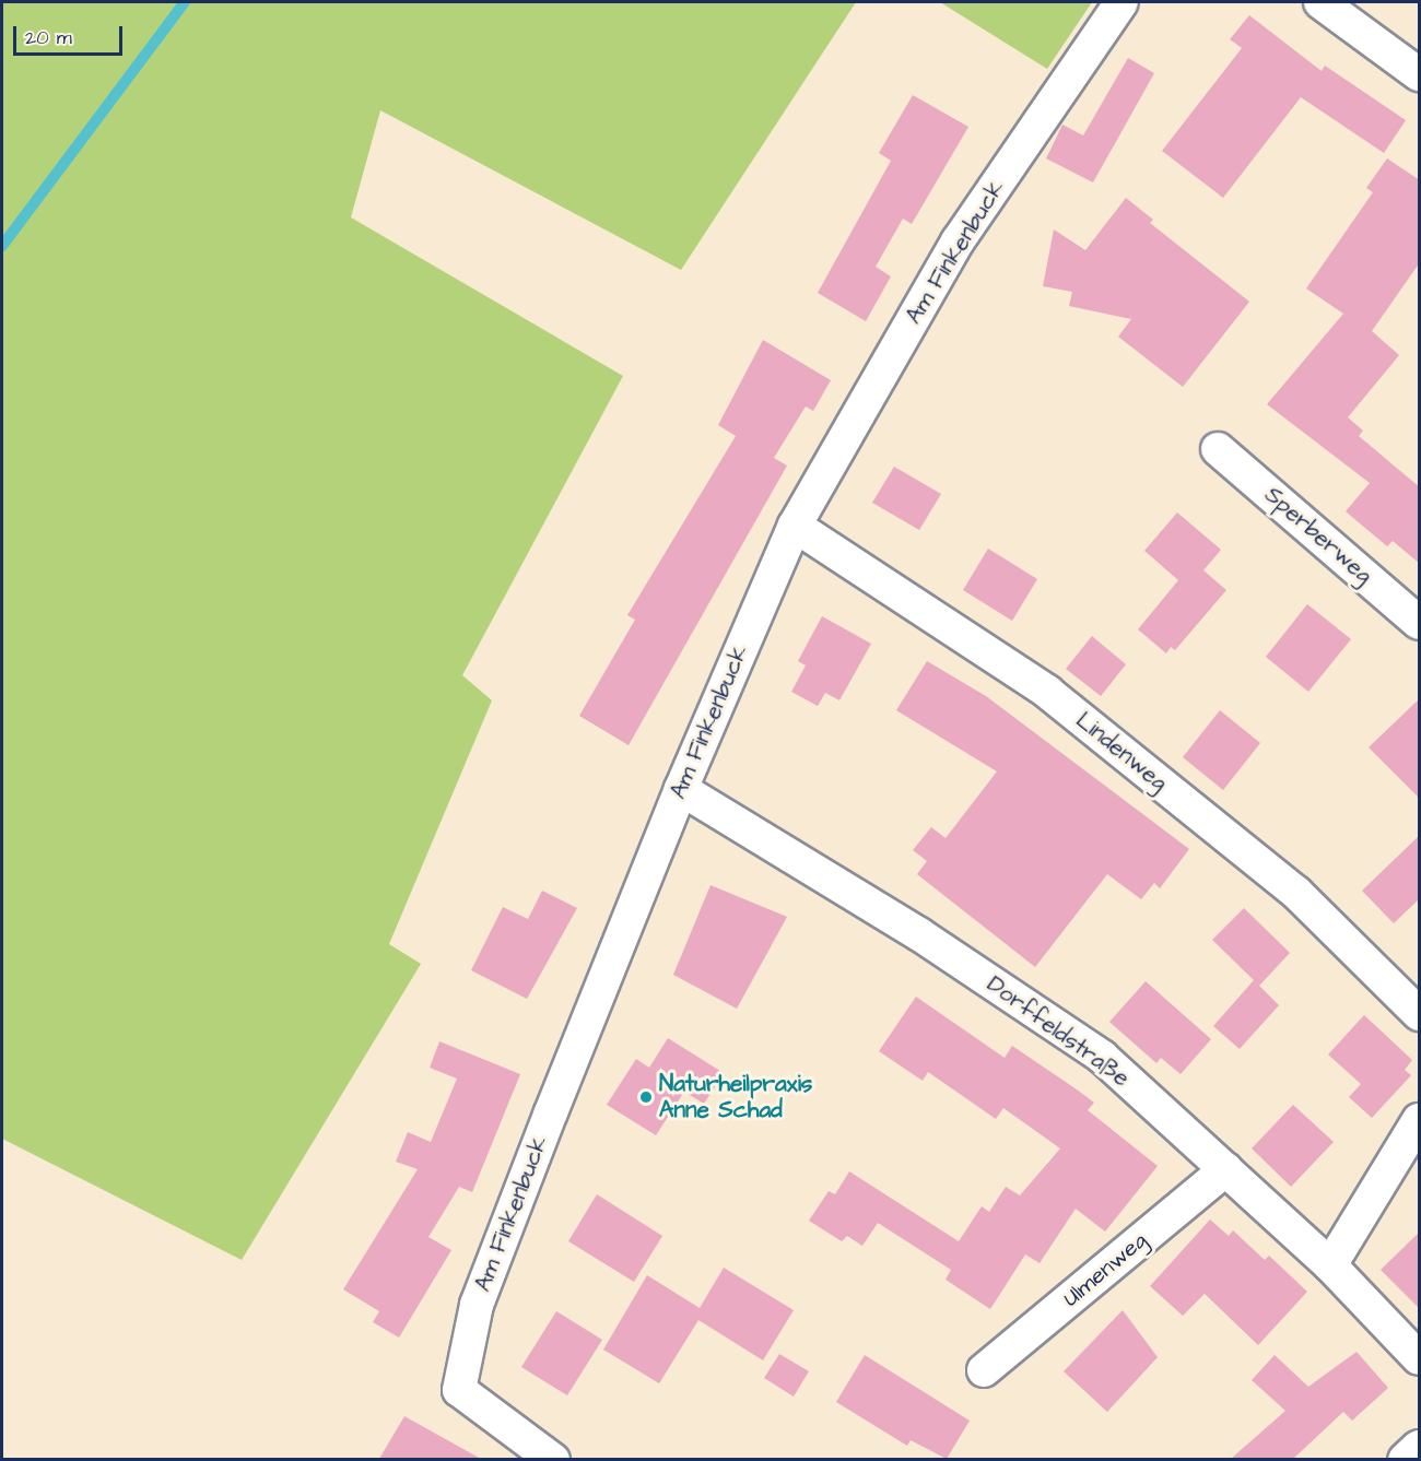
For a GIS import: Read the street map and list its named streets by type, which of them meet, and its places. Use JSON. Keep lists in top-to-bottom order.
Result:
{
  "streets": {
    "street": [
      "Am Finkenbuck",
      "Sperberweg",
      "Lindenweg",
      "Dorffeldstraße",
      "Ulmenweg"
    ]
  },
  "crossings": [
    ["Am Finkenbuck", "Lindenweg"],
    ["Am Finkenbuck", "Dorffeldstraße"],
    ["Dorffeldstraße", "Ulmenweg"]
  ],
  "places": ["Naturheilpraxis Anne Schad"],
  "scale_bar": "20 m"
}
